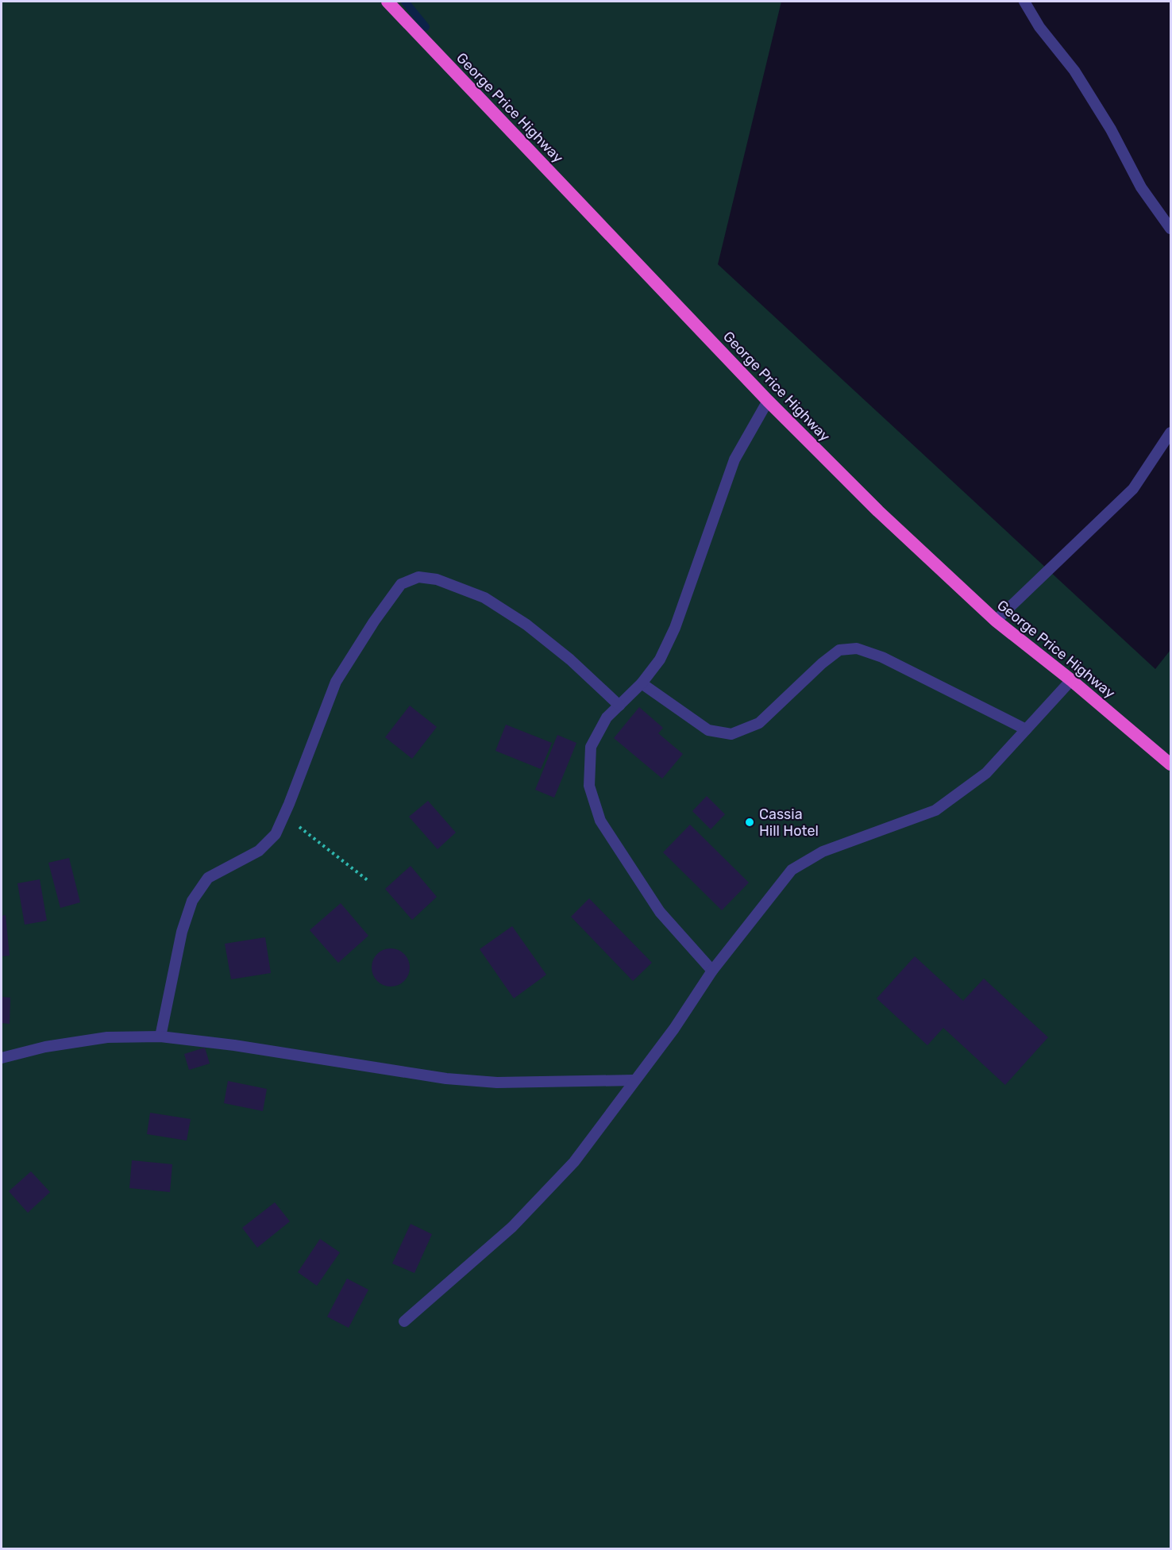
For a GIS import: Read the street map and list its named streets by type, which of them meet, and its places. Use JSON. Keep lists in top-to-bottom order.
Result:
{
  "streets": {
    "highway": ["George Price Highway"]
  },
  "places": ["Cassia Hill Hotel"]
}
